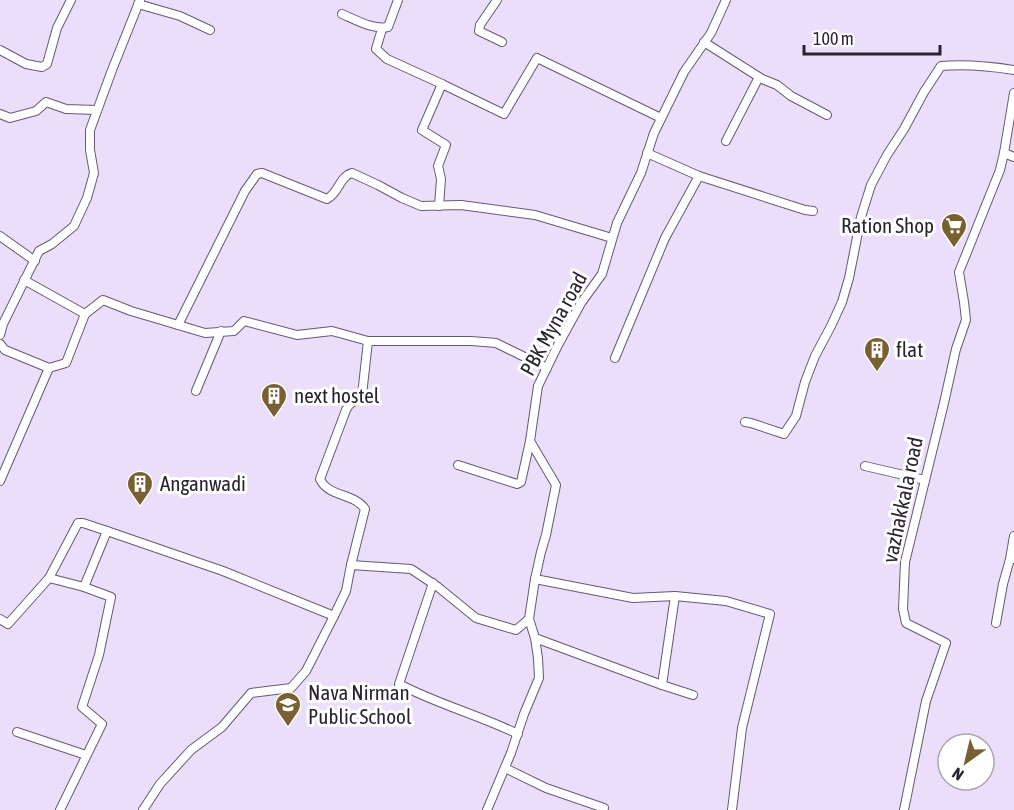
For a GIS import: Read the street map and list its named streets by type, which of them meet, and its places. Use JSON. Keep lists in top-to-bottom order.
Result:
{
  "streets": {
    "street": ["PBK Myna road", "vazhakkala road"]
  },
  "places": {
    "supermarket": ["Ration Shop"],
    "building": ["flat", "next hostel", "Anganwadi"],
    "school or university": ["Nava Nirman Public School"]
  },
  "scale_bar": "100 m",
  "north": "bottom left"
}
